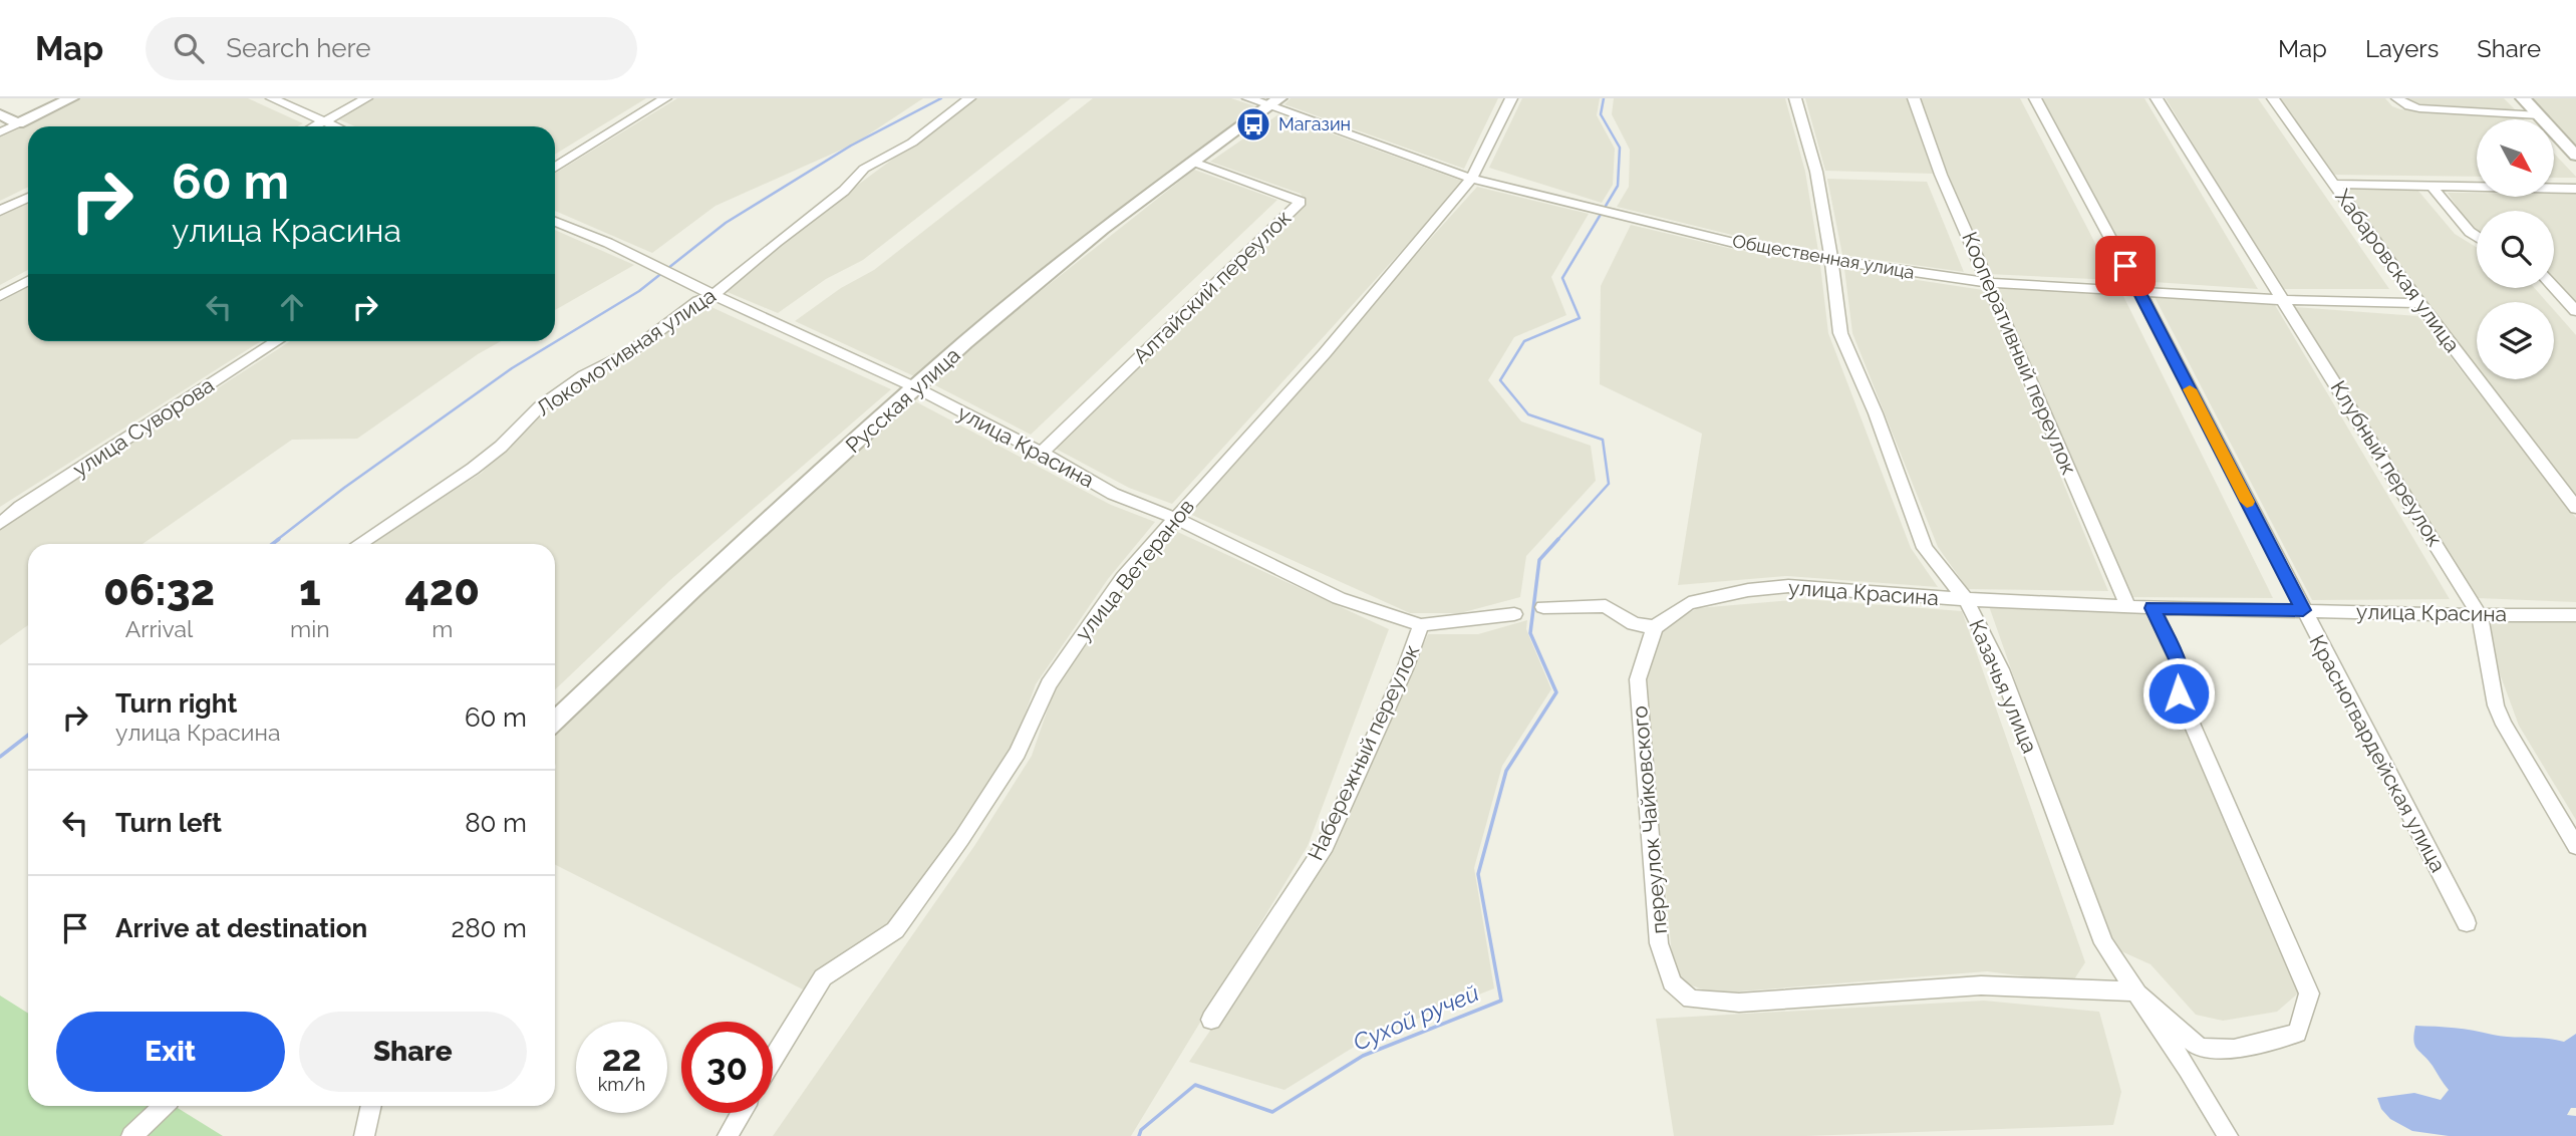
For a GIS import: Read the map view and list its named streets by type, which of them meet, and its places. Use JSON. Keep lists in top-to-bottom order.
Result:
{
  "streets": {
    "street": [
      "Общественная улица",
      "Хабаровская улица",
      "Алтайский переулок",
      "Локомотивная улица",
      "Кооперативный переулок",
      "Русская улица",
      "улица Суворова",
      "улица Красина",
      "Клубный переулок",
      "улица Ветеранов",
      "Казачья улица",
      "Набережный переулок",
      "Красногвардейская улица",
      "переулок Чайковского"
    ]
  },
  "crossings": [
    ["Общественная улица", "Хабаровская улица"],
    ["Общественная улица", "Кооперативный переулок"],
    ["Общественная улица", "Русская улица"],
    ["Общественная улица", "Клубный переулок"],
    ["Общественная улица", "улица Ветеранов"],
    ["Общественная улица", "Казачья улица"],
    ["Общественная улица", "Красногвардейская улица"],
    ["Алтайский переулок", "Русская улица"],
    ["Алтайский переулок", "улица Красина"],
    ["Локомотивная улица", "улица Красина"],
    ["Кооперативный переулок", "улица Красина"],
    ["Русская улица", "улица Красина"],
    ["улица Красина", "Клубный переулок"],
    ["улица Красина", "улица Ветеранов"],
    ["улица Красина", "Казачья улица"],
    ["улица Красина", "Набережный переулок"],
    ["улица Красина", "Красногвардейская улица"],
    ["улица Красина", "переулок Чайковского"],
    ["Казачья улица", "переулок Чайковского"]
  ],
  "water": ["Сухой ручей"],
  "places": {
    "bus stop": ["Магазин"]
  },
  "north": "bottom right",
  "page": {
    "header": "Map",
    "search": "Search here",
    "nav": ["Map", "Layers", "Share"],
    "turn": ["60 m", "улица Красина"],
    "eta": [
      "06:32",
      "Arrival",
      "1",
      "min",
      "420",
      "m"
    ],
    "list": [
      {
        "name": "Turn right",
        "note": "улица Красина",
        "value": "60 m"
      },
      {
        "name": "Turn left",
        "value": "80 m"
      },
      {
        "name": "Arrive at destination",
        "value": "280 m"
      }
    ],
    "buttons": ["Exit", "Share"],
    "speed": "22 km/h",
    "limit": "30"
  }
}
